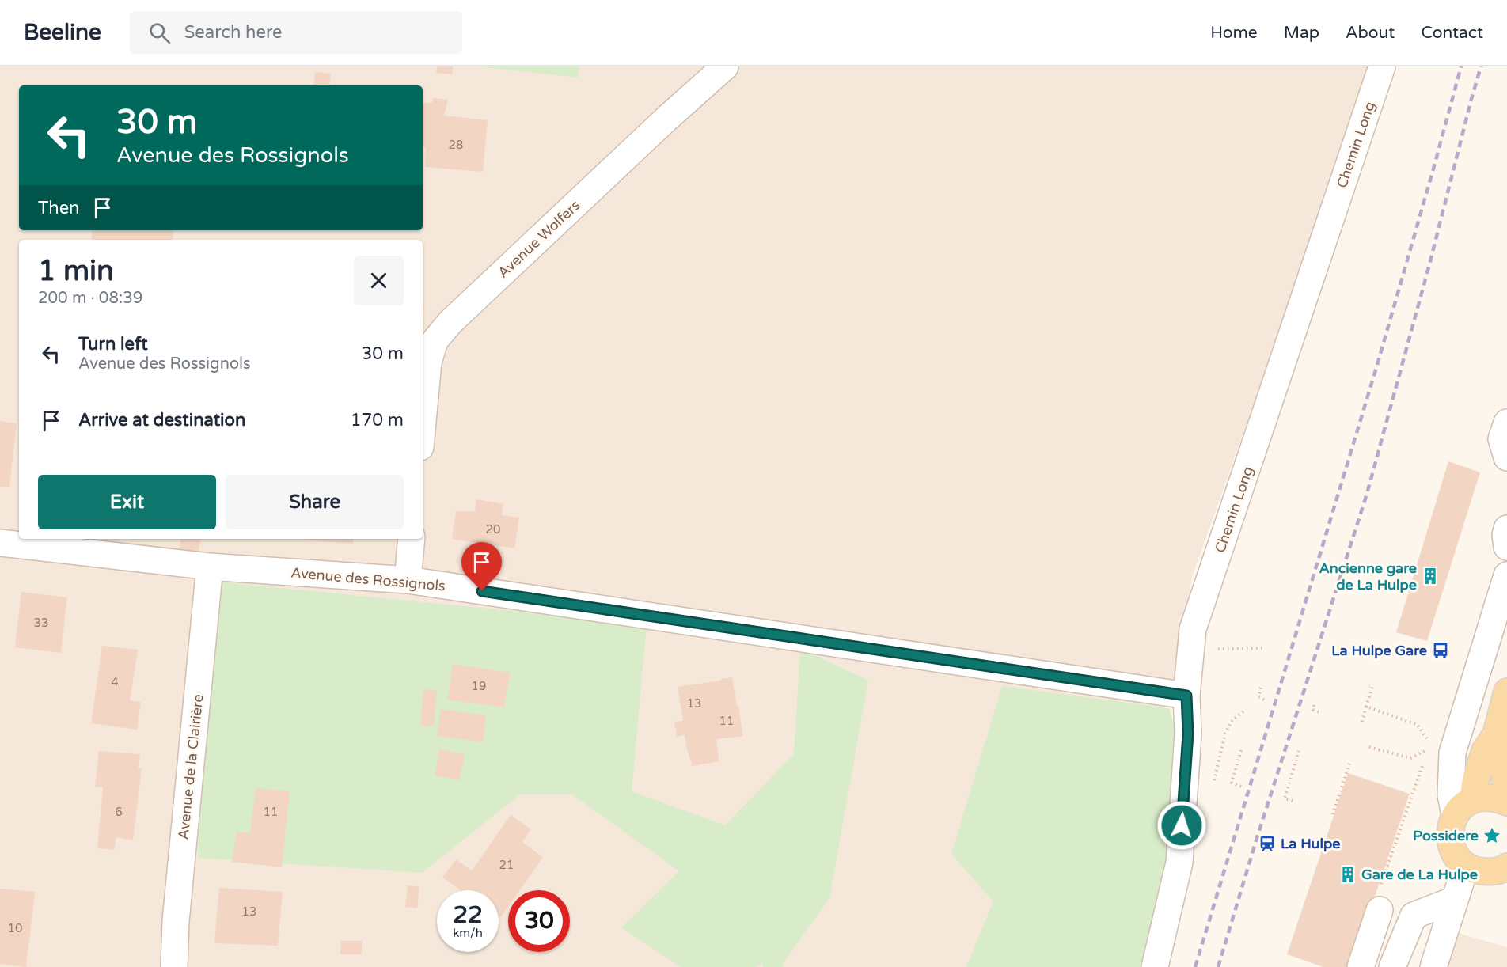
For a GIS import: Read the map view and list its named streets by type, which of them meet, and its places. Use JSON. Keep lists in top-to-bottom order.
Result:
{
  "streets": {
    "street": [
      "Chemin Long",
      "Avenue Wolfers",
      "Avenue des Rossignols",
      "Avenue de la Clairière"
    ]
  },
  "crossings": [
    ["Chemin Long", "Avenue des Rossignols"],
    ["Avenue des Rossignols", "Avenue de la Clairière"]
  ],
  "places": {
    "building": ["Ancienne gare de La Hulpe", "Gare de La Hulpe"],
    "bus stop": ["La Hulpe Gare"],
    "place": ["Possidere"],
    "station": ["La Hulpe"]
  },
  "house_numbers": [
    "28",
    "20",
    "33",
    "4",
    "19",
    "13",
    "11",
    "6",
    "11",
    "21",
    "13",
    "10"
  ],
  "page": {
    "header": "Beeline",
    "search": "Search here",
    "nav": [
      "Home",
      "Map",
      "About",
      "Contact"
    ],
    "turn": ["30 m", "Avenue des Rossignols"],
    "then": "Then",
    "heading": ["1 min", "200 m · 08:39"],
    "list": [
      {
        "name": "Turn left",
        "note": "Avenue des Rossignols",
        "value": "30 m"
      },
      {
        "name": "Arrive at destination",
        "value": "170 m"
      }
    ],
    "buttons": ["Exit", "Share"],
    "speed": "22 km/h",
    "limit": "30"
  }
}
